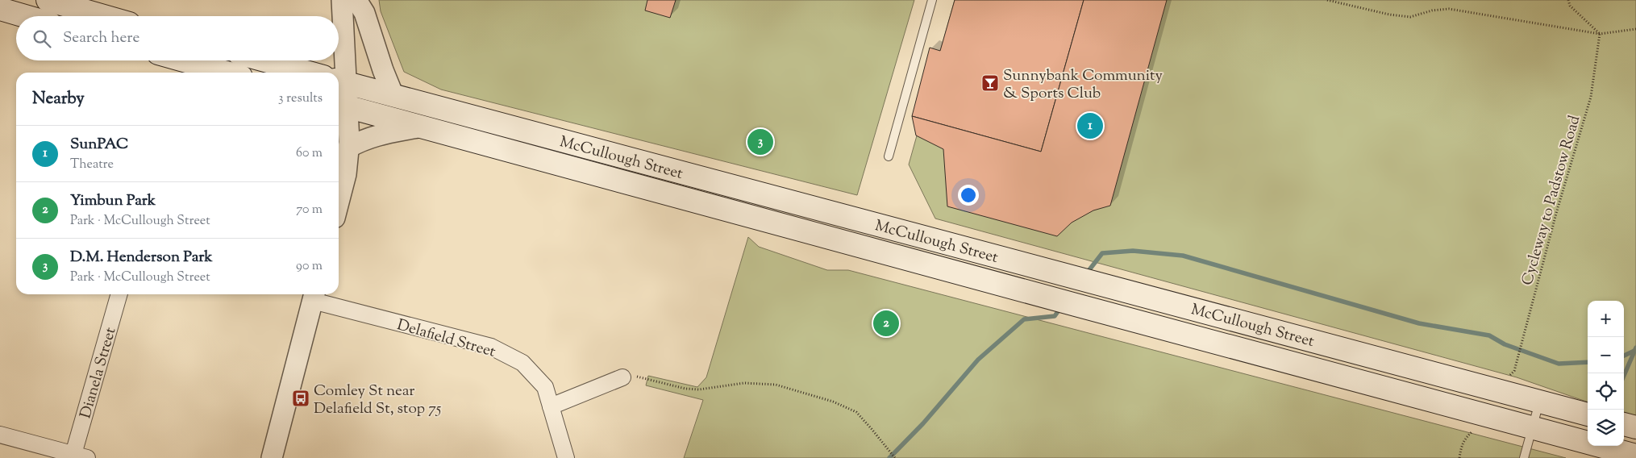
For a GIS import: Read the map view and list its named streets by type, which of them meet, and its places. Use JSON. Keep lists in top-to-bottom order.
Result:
{
  "streets": {
    "main road": ["McCullough Street"],
    "street": ["Delafield Street", "Dianela Street"],
    "path": ["Cycleway to Padstow Road"]
  },
  "places": {
    "bar": ["Sunnybank Community & Sports Club"],
    "bus stop": ["Comley St near Delafield St, stop 75"]
  },
  "page": {
    "search": "Search here",
    "heading": ["Nearby", "3 results"],
    "pins": ["1", "3", "2"],
    "list": [
      {
        "mark": "1",
        "name": "SunPAC",
        "note": "Theatre",
        "value": "60 m"
      },
      {
        "mark": "2",
        "name": "Yimbun Park",
        "note": "Park · McCullough Street",
        "value": "70 m"
      },
      {
        "mark": "3",
        "name": "D.M. Henderson Park",
        "note": "Park · McCullough Street",
        "value": "90 m"
      }
    ],
    "map_buttons": ["+", "−"]
  }
}
